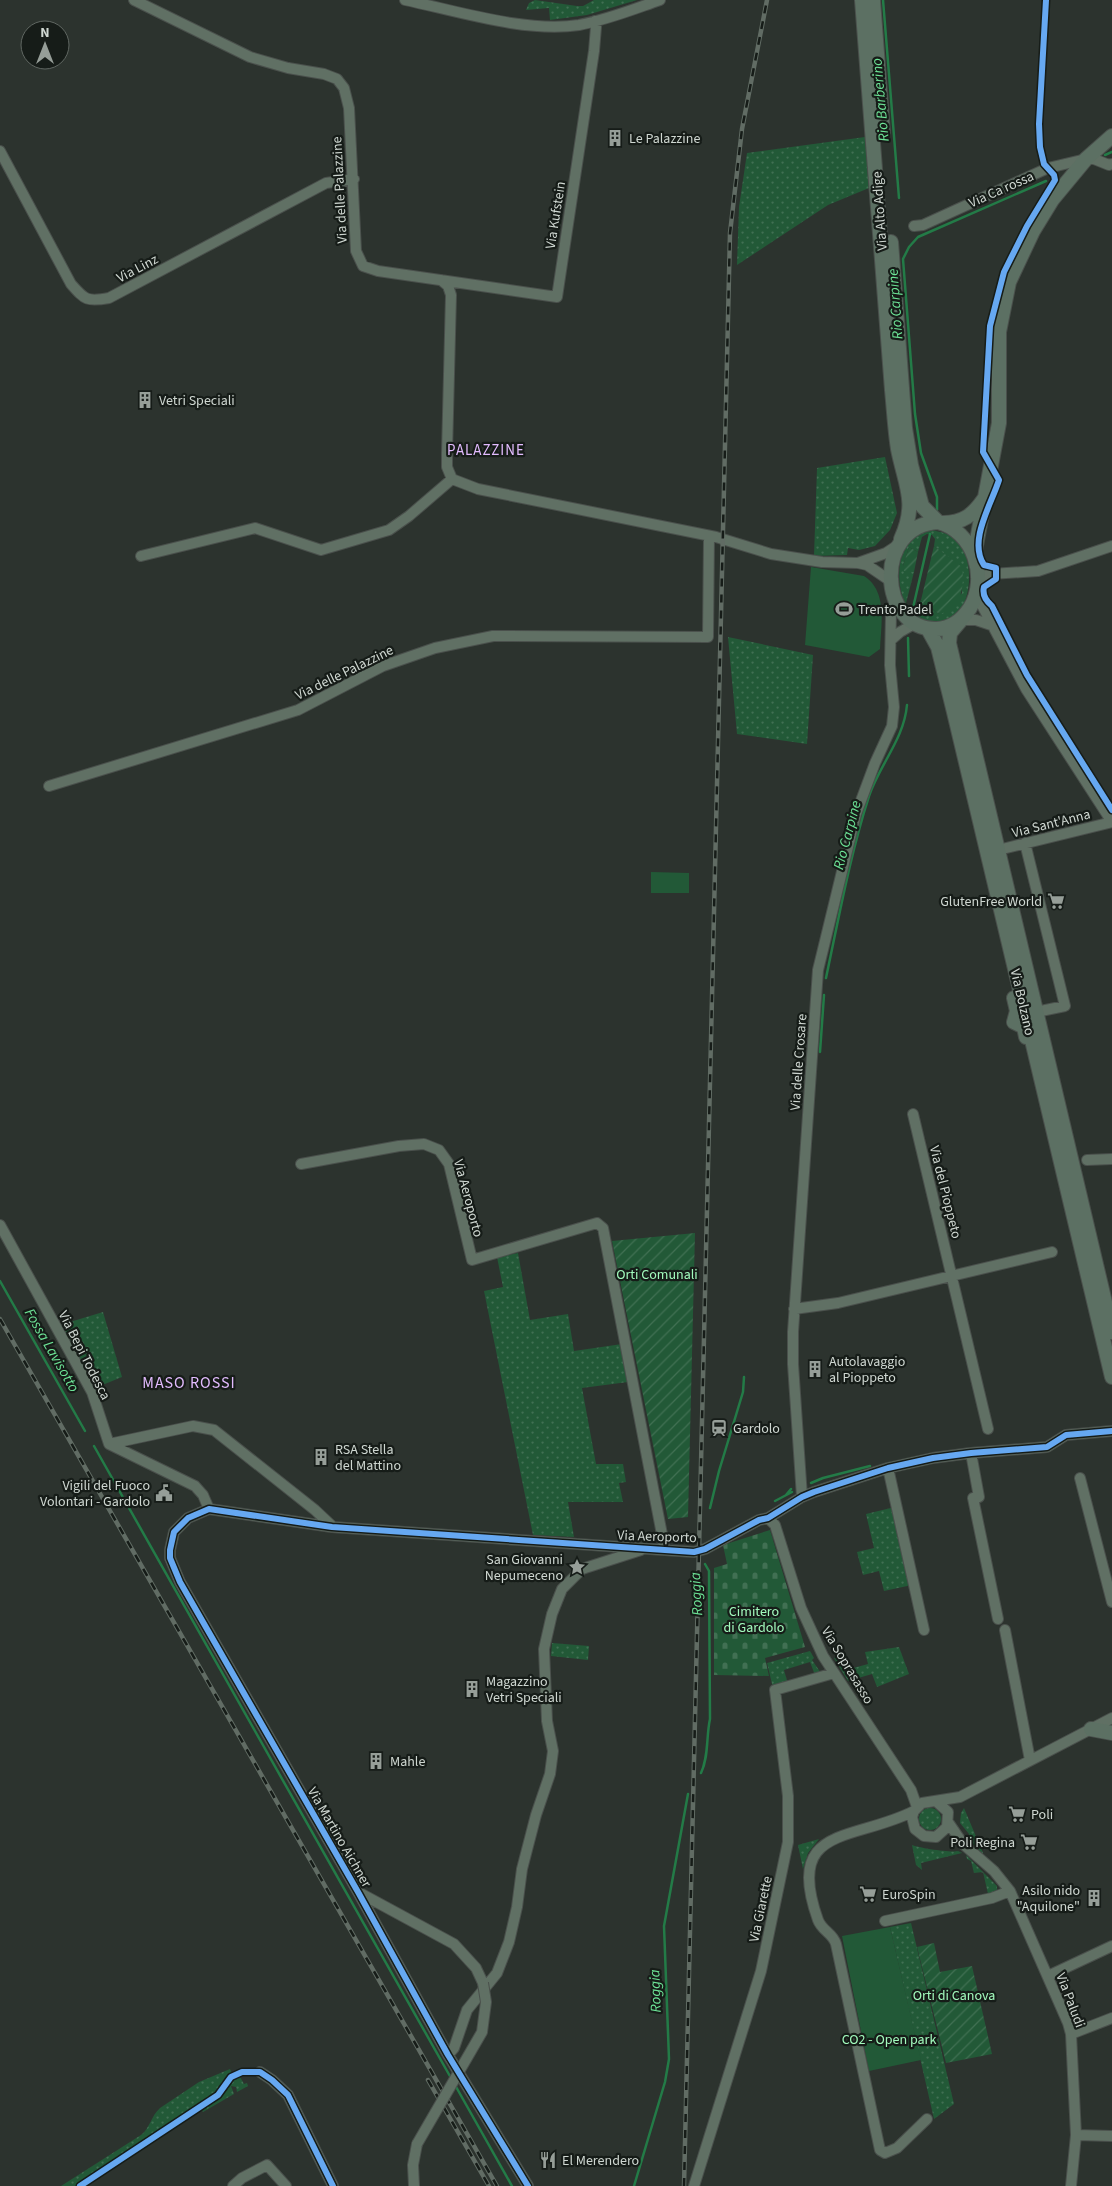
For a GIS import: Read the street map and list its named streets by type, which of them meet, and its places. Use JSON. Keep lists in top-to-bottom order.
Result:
{
  "streets": {
    "main road": ["Via Ca rossa", "Via Alto Adige", "Via Bolzano"],
    "street": [
      "Via delle Palazzine",
      "Via Kufstein",
      "Via Linz",
      "Via Sant'Anna",
      "Via delle Crosare",
      "Via del Pioppeto",
      "Via Aeroporto",
      "Via Bepi Todesca",
      "Via Soprasasso",
      "Via Martino Aichner",
      "Via Giarette",
      "Via Paludi"
    ]
  },
  "crossings": [
    ["Via delle Palazzine", "Via Kufstein"],
    ["Via delle Palazzine", "Via Linz"],
    ["Via Alto Adige", "Via Sant'Anna"],
    ["Via Alto Adige", "Via Bolzano"],
    ["Via Alto Adige", "Via delle Crosare"],
    ["Via Sant'Anna", "Via Bolzano"],
    ["Via Sant'Anna", "Via delle Crosare"],
    ["Via Bolzano", "Via delle Crosare"],
    ["Via delle Crosare", "Via Aeroporto"],
    ["Via Aeroporto", "Via Soprasasso"],
    ["Via Aeroporto", "Via Martino Aichner"],
    ["Via Soprasasso", "Via Giarette"],
    ["Via Soprasasso", "Via Paludi"]
  ],
  "districts": ["PALAZZINE", "MASO ROSSI"],
  "water": [
    "Rio Barberino",
    "Rio Carpine",
    "Fossa Lavisotto",
    "Roggia"
  ],
  "parks": [
    "Orti Comunali",
    "Cimitero di Gardolo",
    "Orti di Canova",
    "CO2 - Open park"
  ],
  "places": {
    "building": [
      "Le Palazzine",
      "Vetri Speciali",
      "Autolavaggio al Pioppeto",
      "RSA Stella del Mattino",
      "Magazzino Vetri Speciali",
      "Mahle",
      "Asilo nido \"Aquilone\""
    ],
    "sports": ["Trento Padel"],
    "supermarket": [
      "GlutenFree World",
      "Poli",
      "Poli Regina",
      "EuroSpin"
    ],
    "station": ["Gardolo"],
    "public building": ["Vigili del Fuoco Volontari - Gardolo"],
    "place": ["San Giovanni Nepumeceno"],
    "restaurant": ["El Merendero"]
  },
  "north": "top"
}
